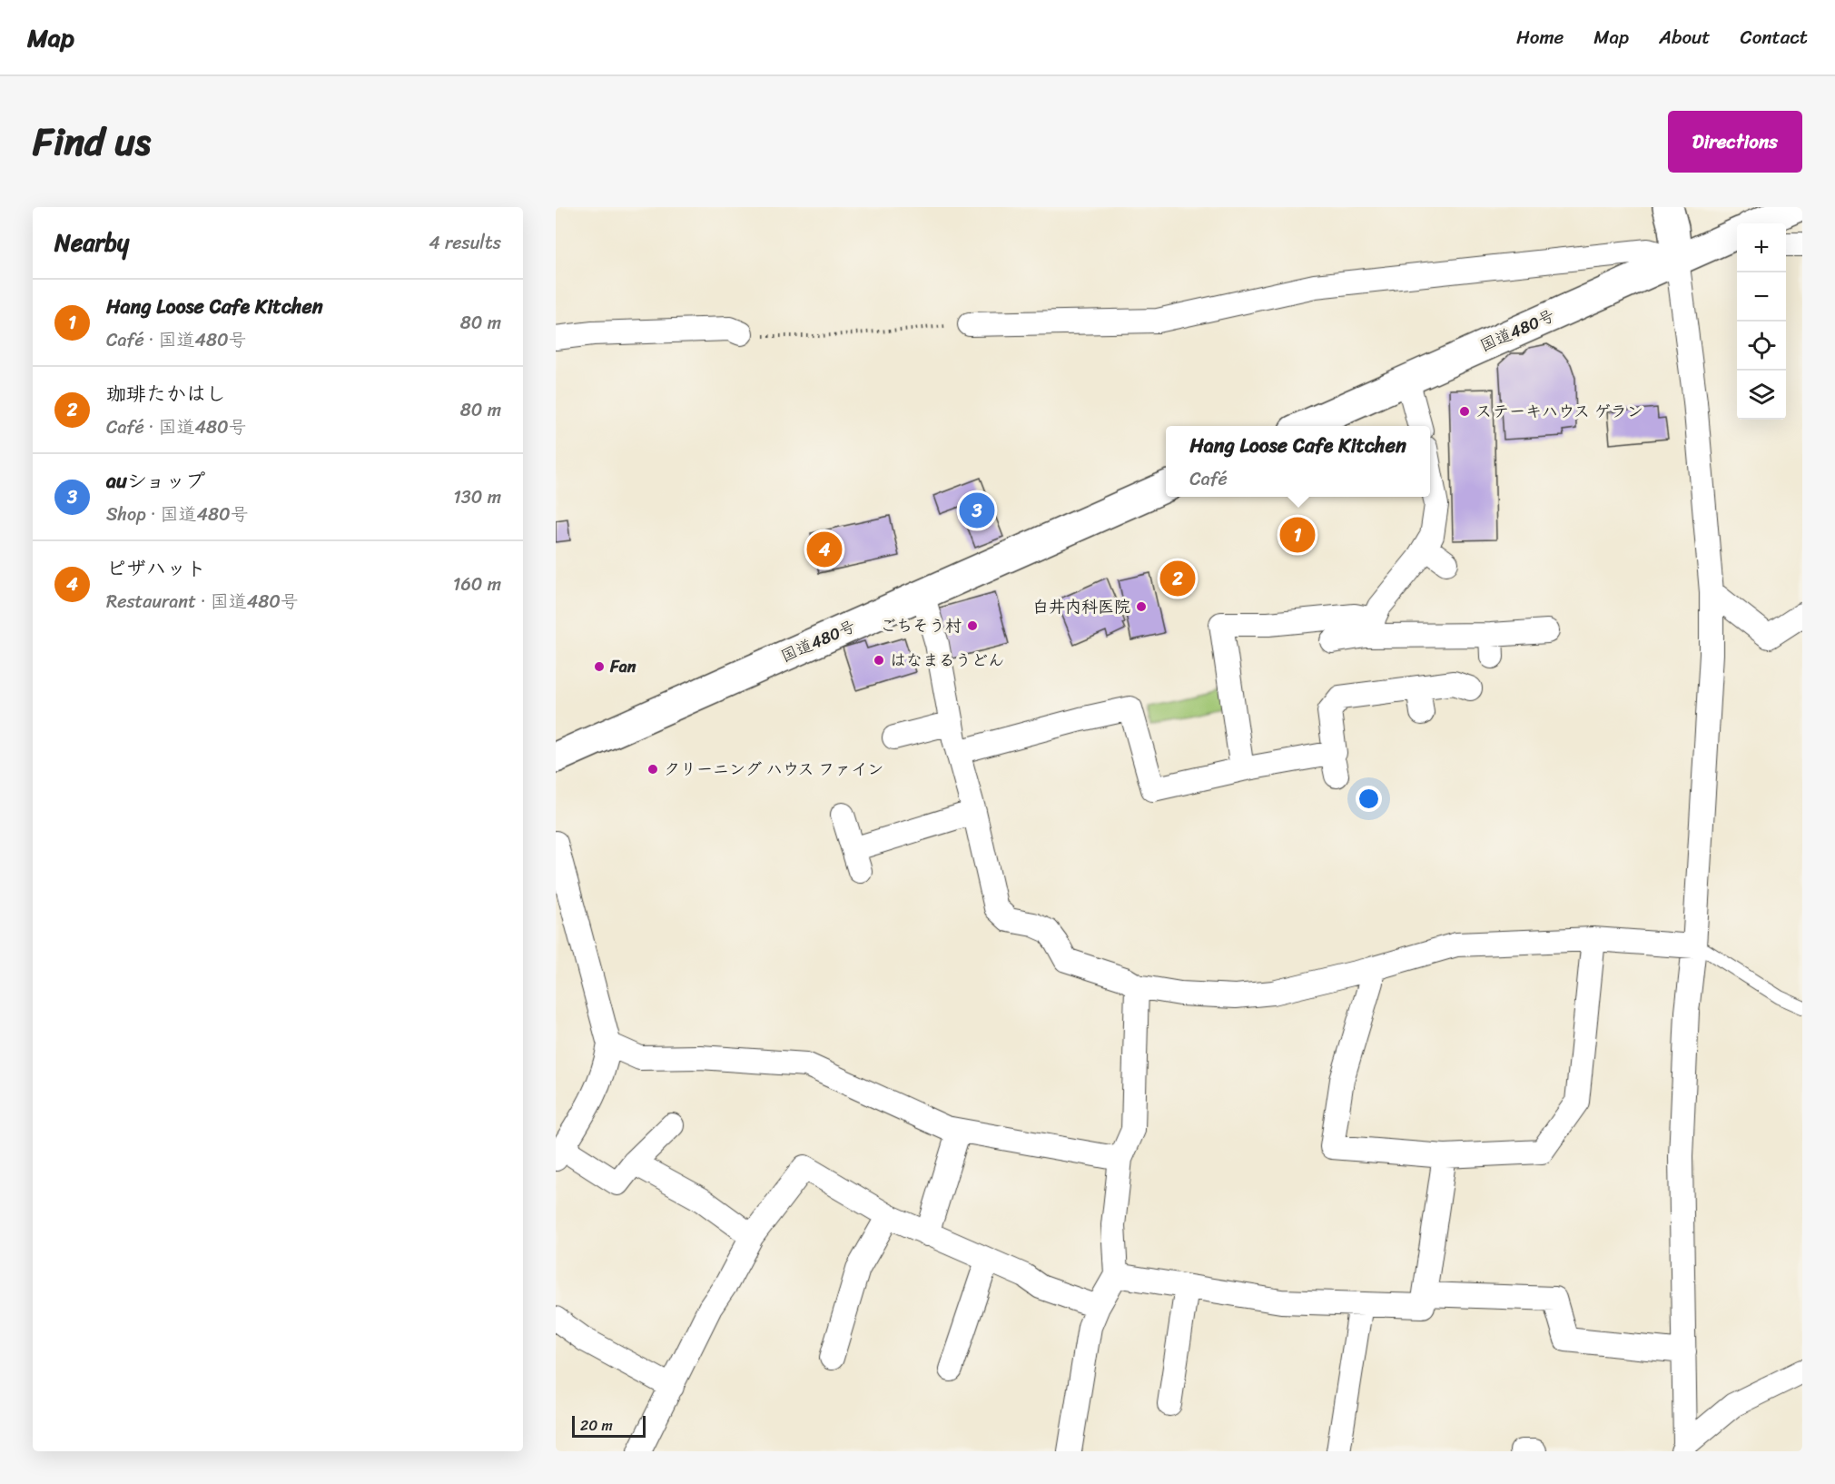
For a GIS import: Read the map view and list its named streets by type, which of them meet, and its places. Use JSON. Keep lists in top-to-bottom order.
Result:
{
  "streets": {
    "main road": ["国道480号"]
  },
  "places": [
    "ステーキハウス ゲラン",
    "白井内科医院",
    "ごちそう村",
    "はなまるうどん",
    "Fan",
    "クリーニング ハウス ファイン"
  ],
  "scale_bar": "20 m",
  "page": {
    "header": "Map",
    "nav": [
      "Home",
      "Map",
      "About",
      "Contact"
    ],
    "title": "Find us",
    "buttons": "Directions",
    "heading": ["Nearby", "4 results"],
    "map_buttons": ["+", "−"],
    "list": [
      {
        "mark": "1",
        "name": "Hang Loose Cafe Kitchen",
        "note": "Café · 国道480号",
        "value": "80 m"
      },
      {
        "mark": "2",
        "name": "珈琲たかはし",
        "note": "Café · 国道480号",
        "value": "80 m"
      },
      {
        "mark": "3",
        "name": "auショップ",
        "note": "Shop · 国道480号",
        "value": "130 m"
      },
      {
        "mark": "4",
        "name": "ピザハット",
        "note": "Restaurant · 国道480号",
        "value": "160 m"
      }
    ],
    "popup": ["Hang Loose Cafe Kitchen", "Café"],
    "pins": [
      "3",
      "1",
      "4",
      "2"
    ],
    "scale": "20 m"
  }
}
